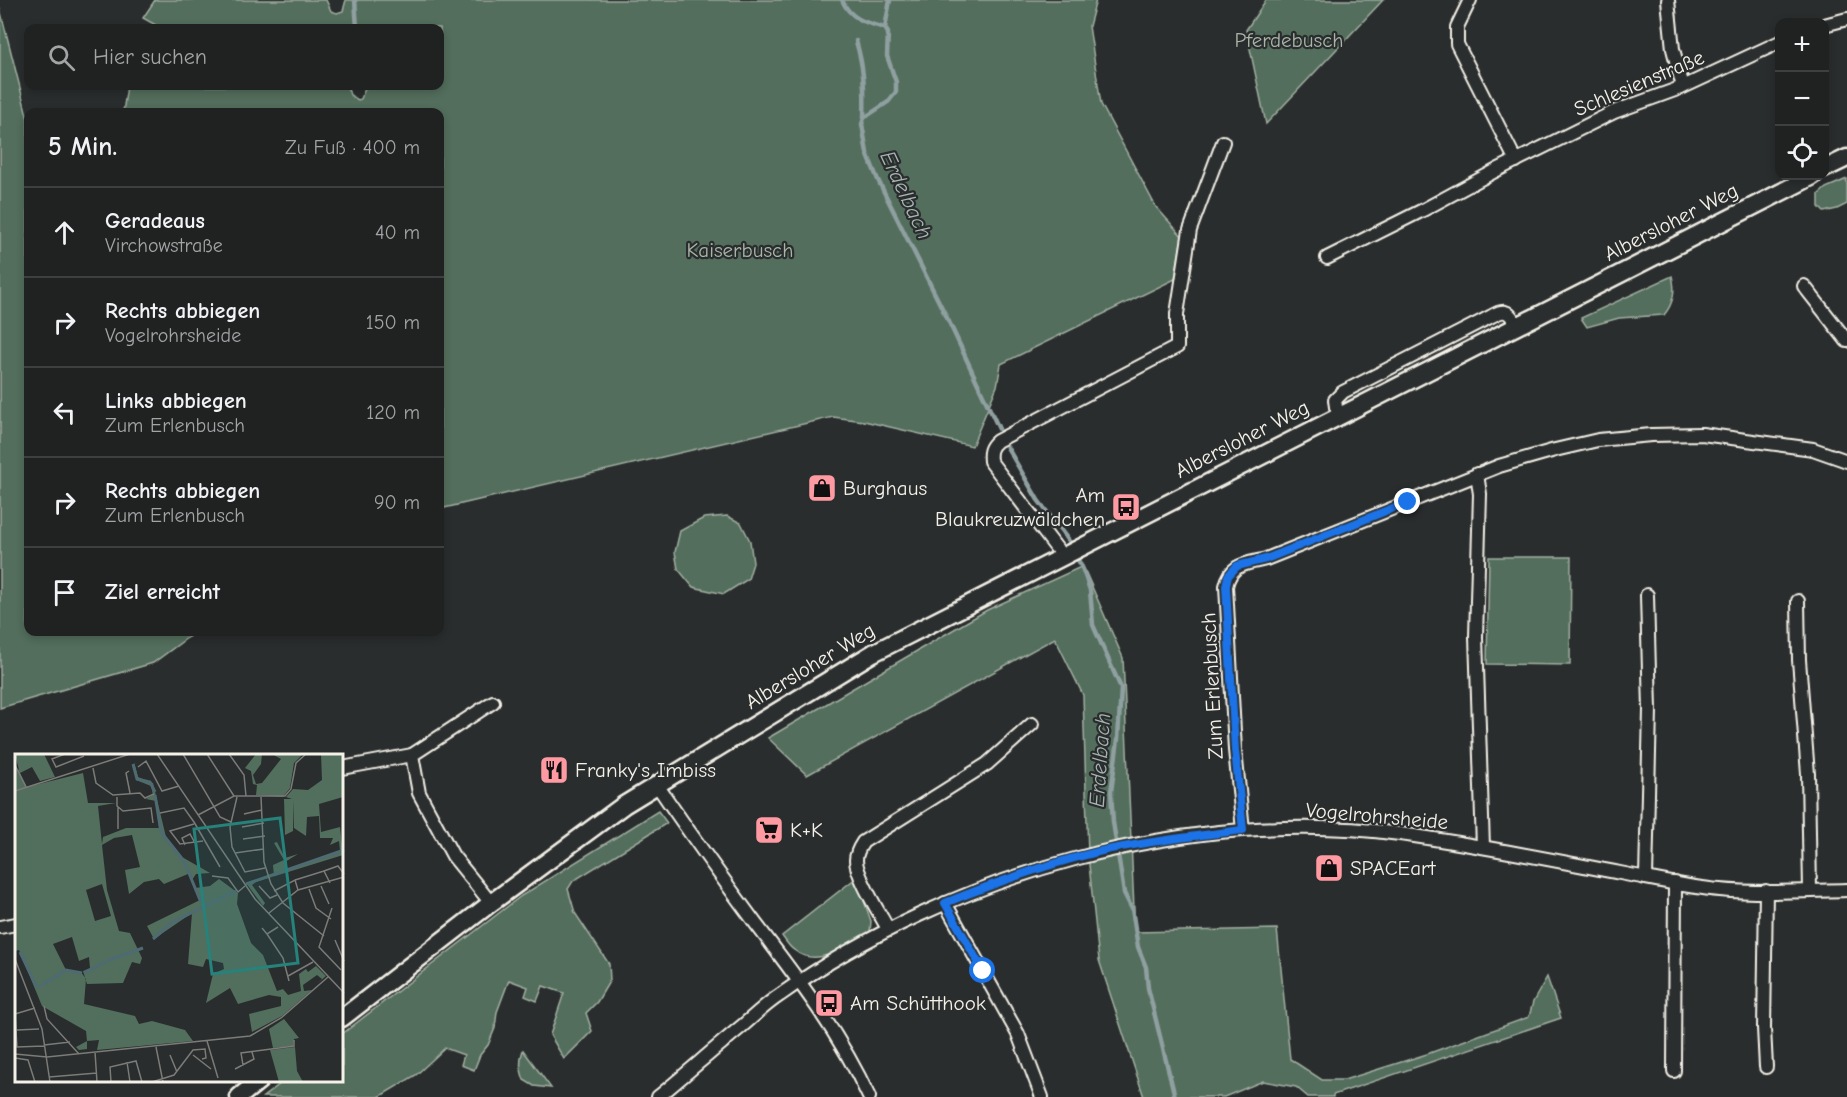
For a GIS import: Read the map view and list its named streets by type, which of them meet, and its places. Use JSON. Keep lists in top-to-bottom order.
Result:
{
  "streets": {
    "main road": ["Albersloher Weg"],
    "street": ["Schlesienstraße", "Zum Erlenbusch", "Vogelrohrsheide"]
  },
  "crossings": [
    ["Zum Erlenbusch", "Vogelrohrsheide"]
  ],
  "water": ["Erdelbach"],
  "parks": ["Pferdebusch", "Kaiserbusch"],
  "places": {
    "shop": ["Burghaus", "SPACEart"],
    "bus stop": ["Am Blaukreuzwäldchen", "Am Schütthook"],
    "restaurant": ["Franky's Imbiss"],
    "supermarket": ["K+K"]
  },
  "page": {
    "map_buttons": ["+", "−"],
    "search": "Hier suchen",
    "heading": ["5 Min.", "Zu Fuß · 400 m"],
    "list": [
      ["Geradeaus", "Virchowstraße", "40 m"],
      ["Rechts abbiegen", "Vogelrohrsheide", "150 m"],
      ["Links abbiegen", "Zum Erlenbusch", "120 m"],
      ["Rechts abbiegen", "Zum Erlenbusch", "90 m"],
      "Ziel erreicht"
    ]
  }
}
